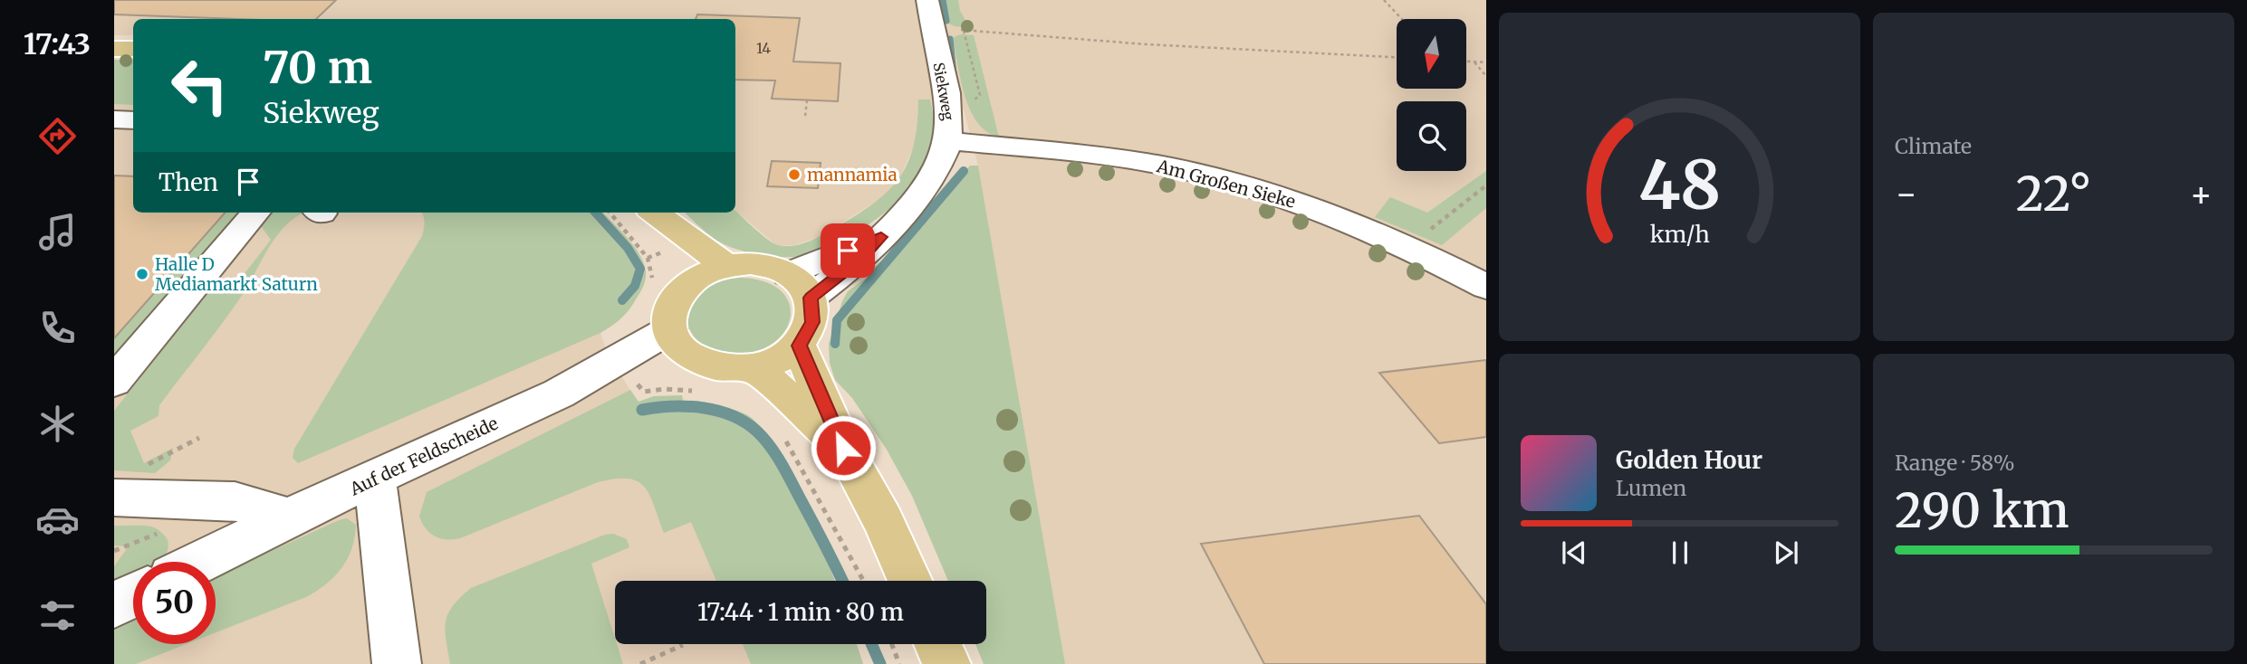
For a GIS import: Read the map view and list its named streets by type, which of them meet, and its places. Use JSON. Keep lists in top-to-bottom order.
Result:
{
  "streets": {
    "street": ["Siekweg", "Am Großen Sieke", "Auf der Feldscheide"]
  },
  "crossings": [
    ["Siekweg", "Am Großen Sieke"],
    ["Siekweg", "Auf der Feldscheide"]
  ],
  "places": ["mannamia", "Halle D Mediamarkt Saturn"],
  "house_numbers": ["14"],
  "north": "bottom",
  "page": {
    "tabs": "17:43",
    "tile": [
      "Climate",
      ["Range · 58%", "290 km"]
    ],
    "turn": ["70 m", "Siekweg"],
    "then": "Then",
    "heat": ["−", "22°", "+"],
    "song": ["Golden Hour", "Lumen"],
    "limit": "50",
    "trip": "17:44 · 1 min · 80 m",
    "gauge": ["48", "km/h"]
  }
}
